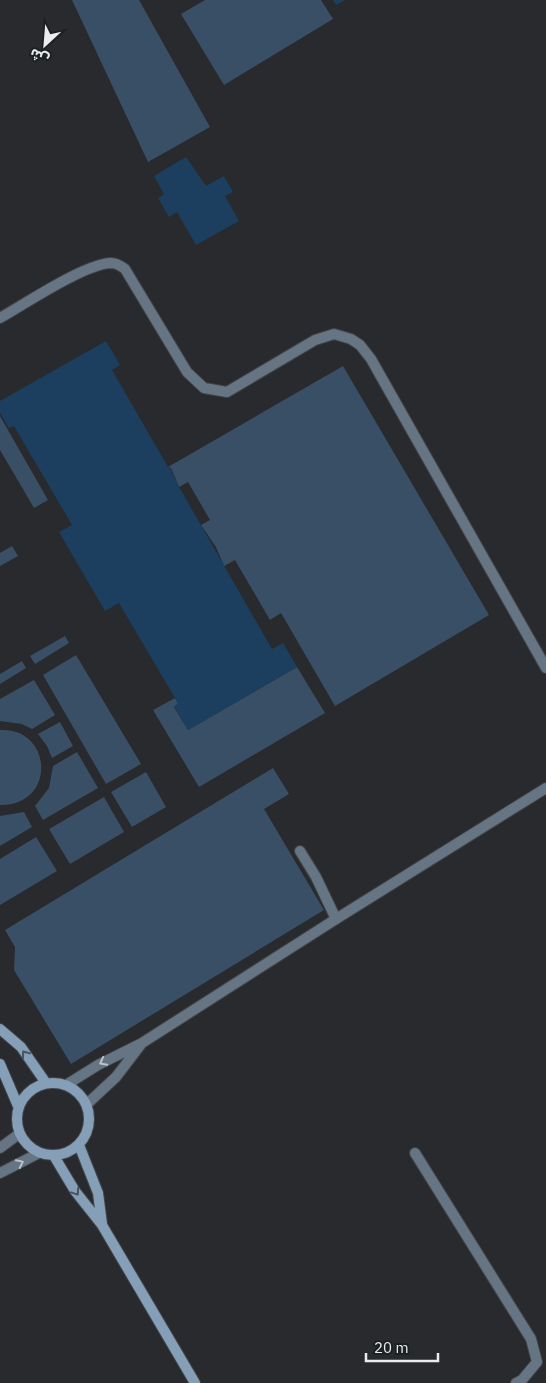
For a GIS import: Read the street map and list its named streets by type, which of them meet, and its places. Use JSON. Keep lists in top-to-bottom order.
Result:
{
  "scale_bar": "20 m",
  "north": "bottom left"
}
